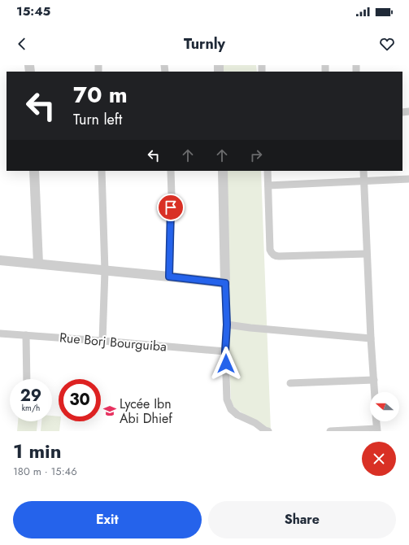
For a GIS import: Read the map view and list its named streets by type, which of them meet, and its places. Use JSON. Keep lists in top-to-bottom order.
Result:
{
  "streets": {
    "street": ["Rue Borj Bourguiba"]
  },
  "places": {
    "school or university": ["Lycée Ibn Abi Dhief"]
  },
  "north": "left",
  "page": {
    "status": "15:45",
    "header": "Turnly",
    "turn": ["70 m", "Turn left"],
    "speed": "29 km/h",
    "limit": "30",
    "heading": ["1 min", "180 m · 15:46"],
    "buttons": ["Exit", "Share"]
  }
}
